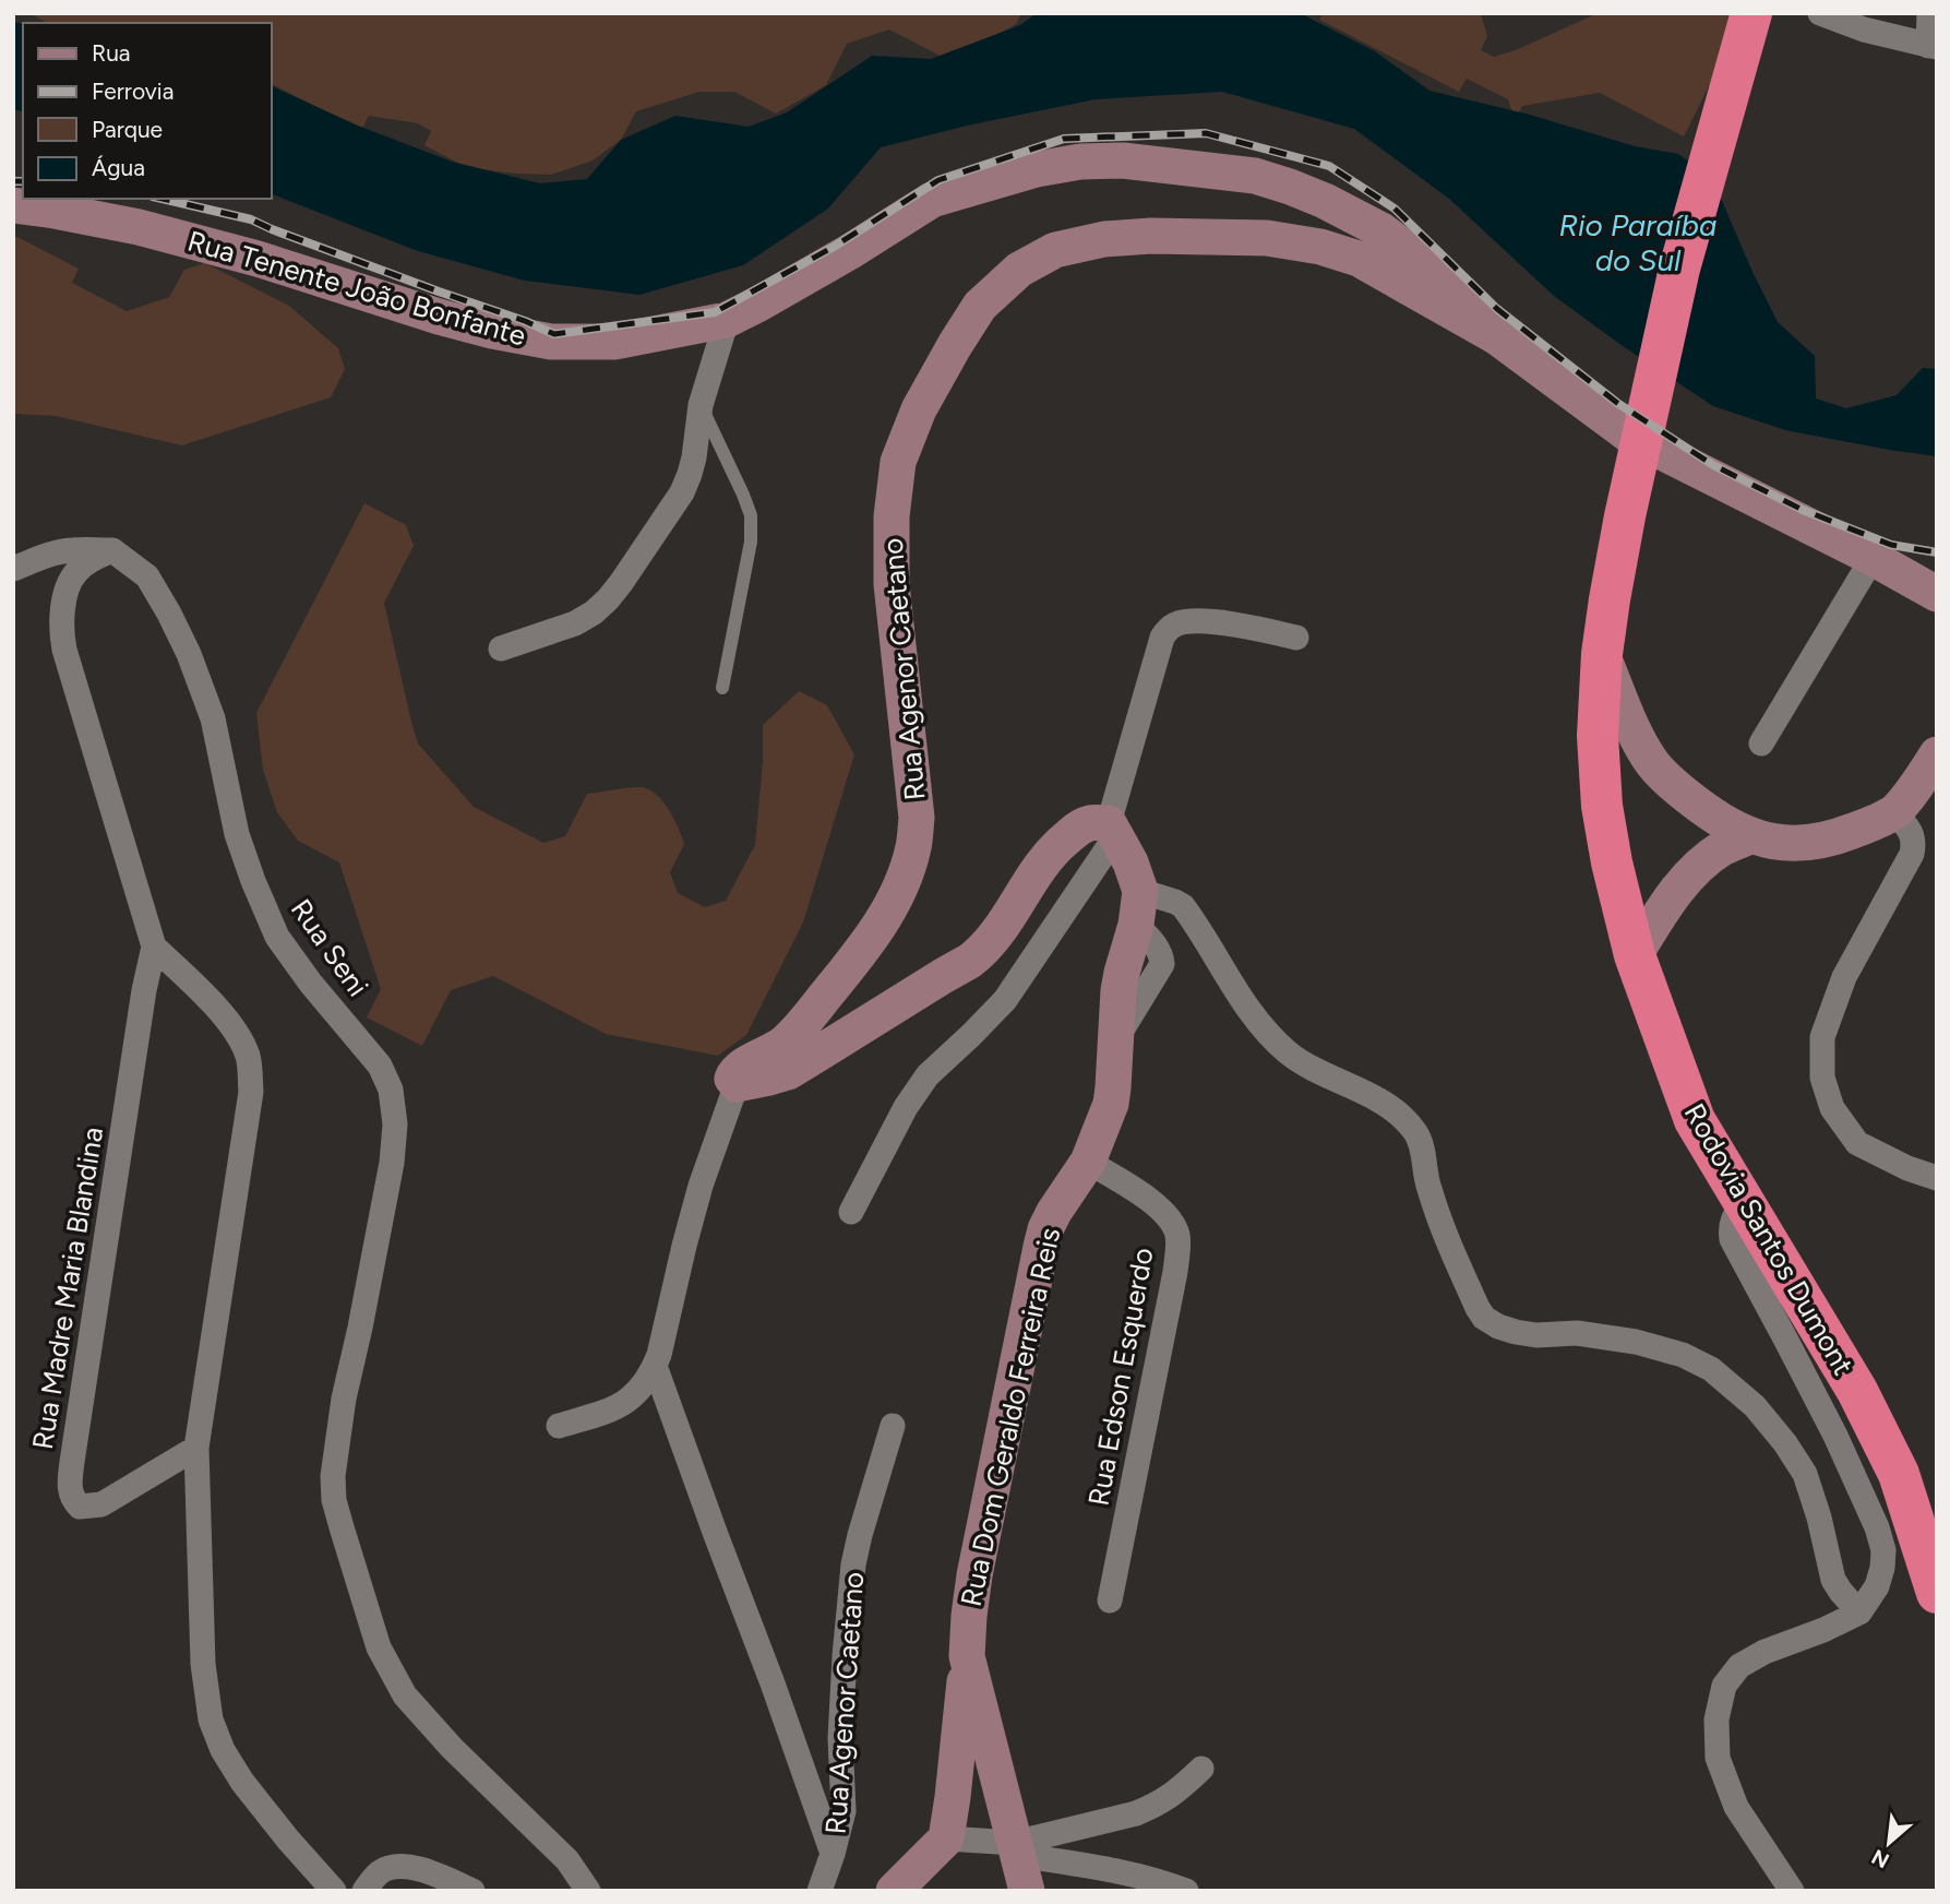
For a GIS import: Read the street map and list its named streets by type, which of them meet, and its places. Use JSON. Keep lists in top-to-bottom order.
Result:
{
  "streets": {
    "highway": ["Rodovia Santos Dumont"],
    "street": [
      "Rua Tenente João Bonfante",
      "Rua Agenor Caetano",
      "Rua Seni",
      "Rua Madre Maria Blandina",
      "Rua Edson Esquerdo",
      "Rua Dom Geraldo Ferreira Reis"
    ]
  },
  "crossings": [
    ["Rua Tenente João Bonfante", "Rua Agenor Caetano"],
    ["Rua Seni", "Rua Madre Maria Blandina"],
    ["Rua Edson Esquerdo", "Rua Dom Geraldo Ferreira Reis"]
  ],
  "water": ["Rio Paraíba do Sul"],
  "legend": [
    "Rua",
    "Ferrovia",
    "Parque",
    "Água"
  ],
  "north": "bottom left"
}
